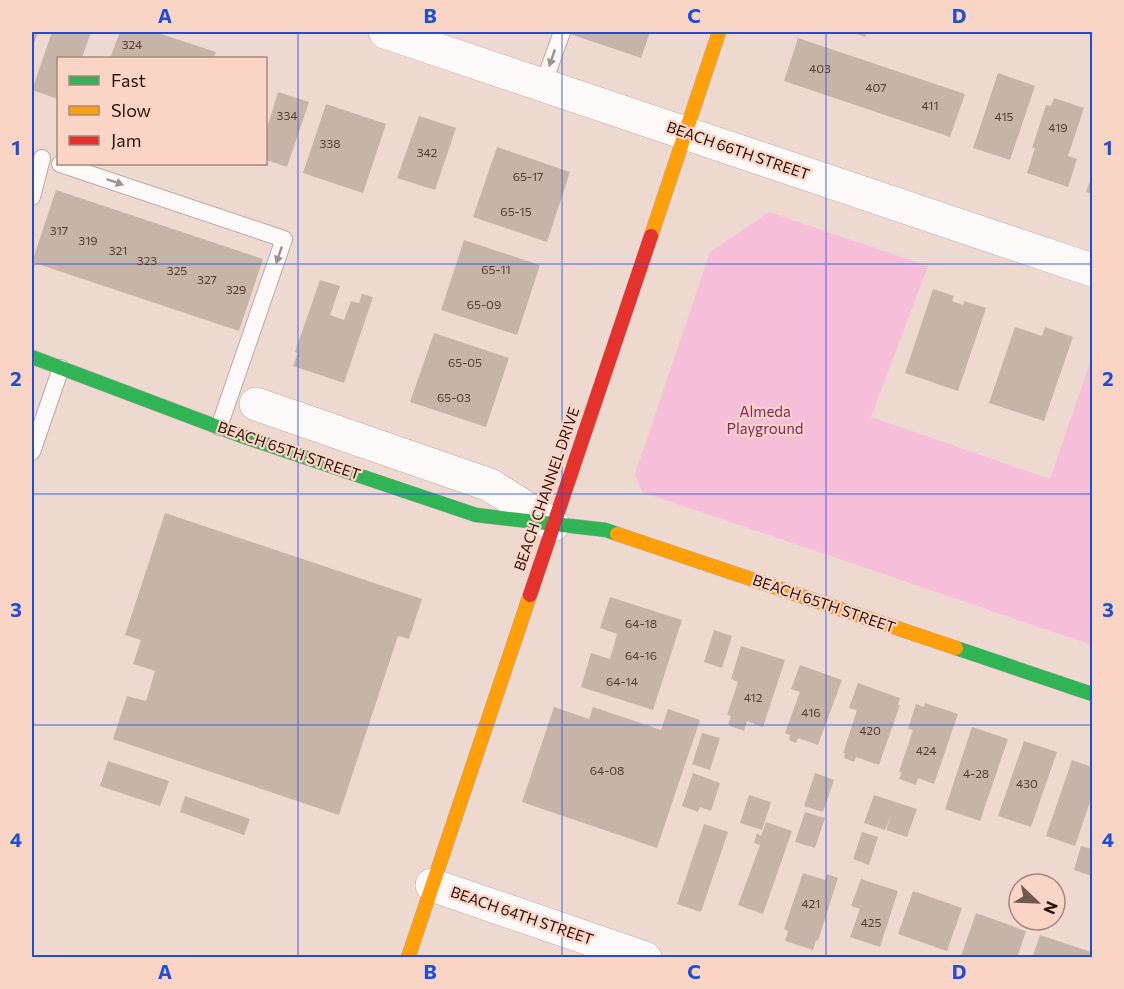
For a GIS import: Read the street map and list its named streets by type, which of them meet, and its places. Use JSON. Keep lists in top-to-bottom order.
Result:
{
  "streets": {
    "street": [
      "BEACH 66TH STREET",
      "BEACH 65TH STREET",
      "BEACH CHANNEL DRIVE",
      "BEACH 64TH STREET"
    ]
  },
  "crossings": [
    ["BEACH 66TH STREET", "BEACH CHANNEL DRIVE"],
    ["BEACH 65TH STREET", "BEACH CHANNEL DRIVE"],
    ["BEACH CHANNEL DRIVE", "BEACH 64TH STREET"]
  ],
  "parks": ["Almeda Playground"],
  "house_numbers": [
    "324",
    "403",
    "407",
    "411",
    "334",
    "415",
    "419",
    "338",
    "342",
    "65-17",
    "65-15",
    "317",
    "319",
    "321",
    "323",
    "65-11",
    "325",
    "327",
    "329",
    "65-09",
    "65-05",
    "65-03",
    "64-18",
    "64-16",
    "64-14",
    "412",
    "416",
    "420",
    "424",
    "64-08",
    "4-28",
    "430",
    "421",
    "425"
  ],
  "legend": ["Fast", "Slow", "Jam"],
  "north": "bottom right",
  "grid": {
    "columns": [
      "A",
      "B",
      "C",
      "D"
    ],
    "rows": [
      "1",
      "2",
      "3",
      "4"
    ]
  }
}
